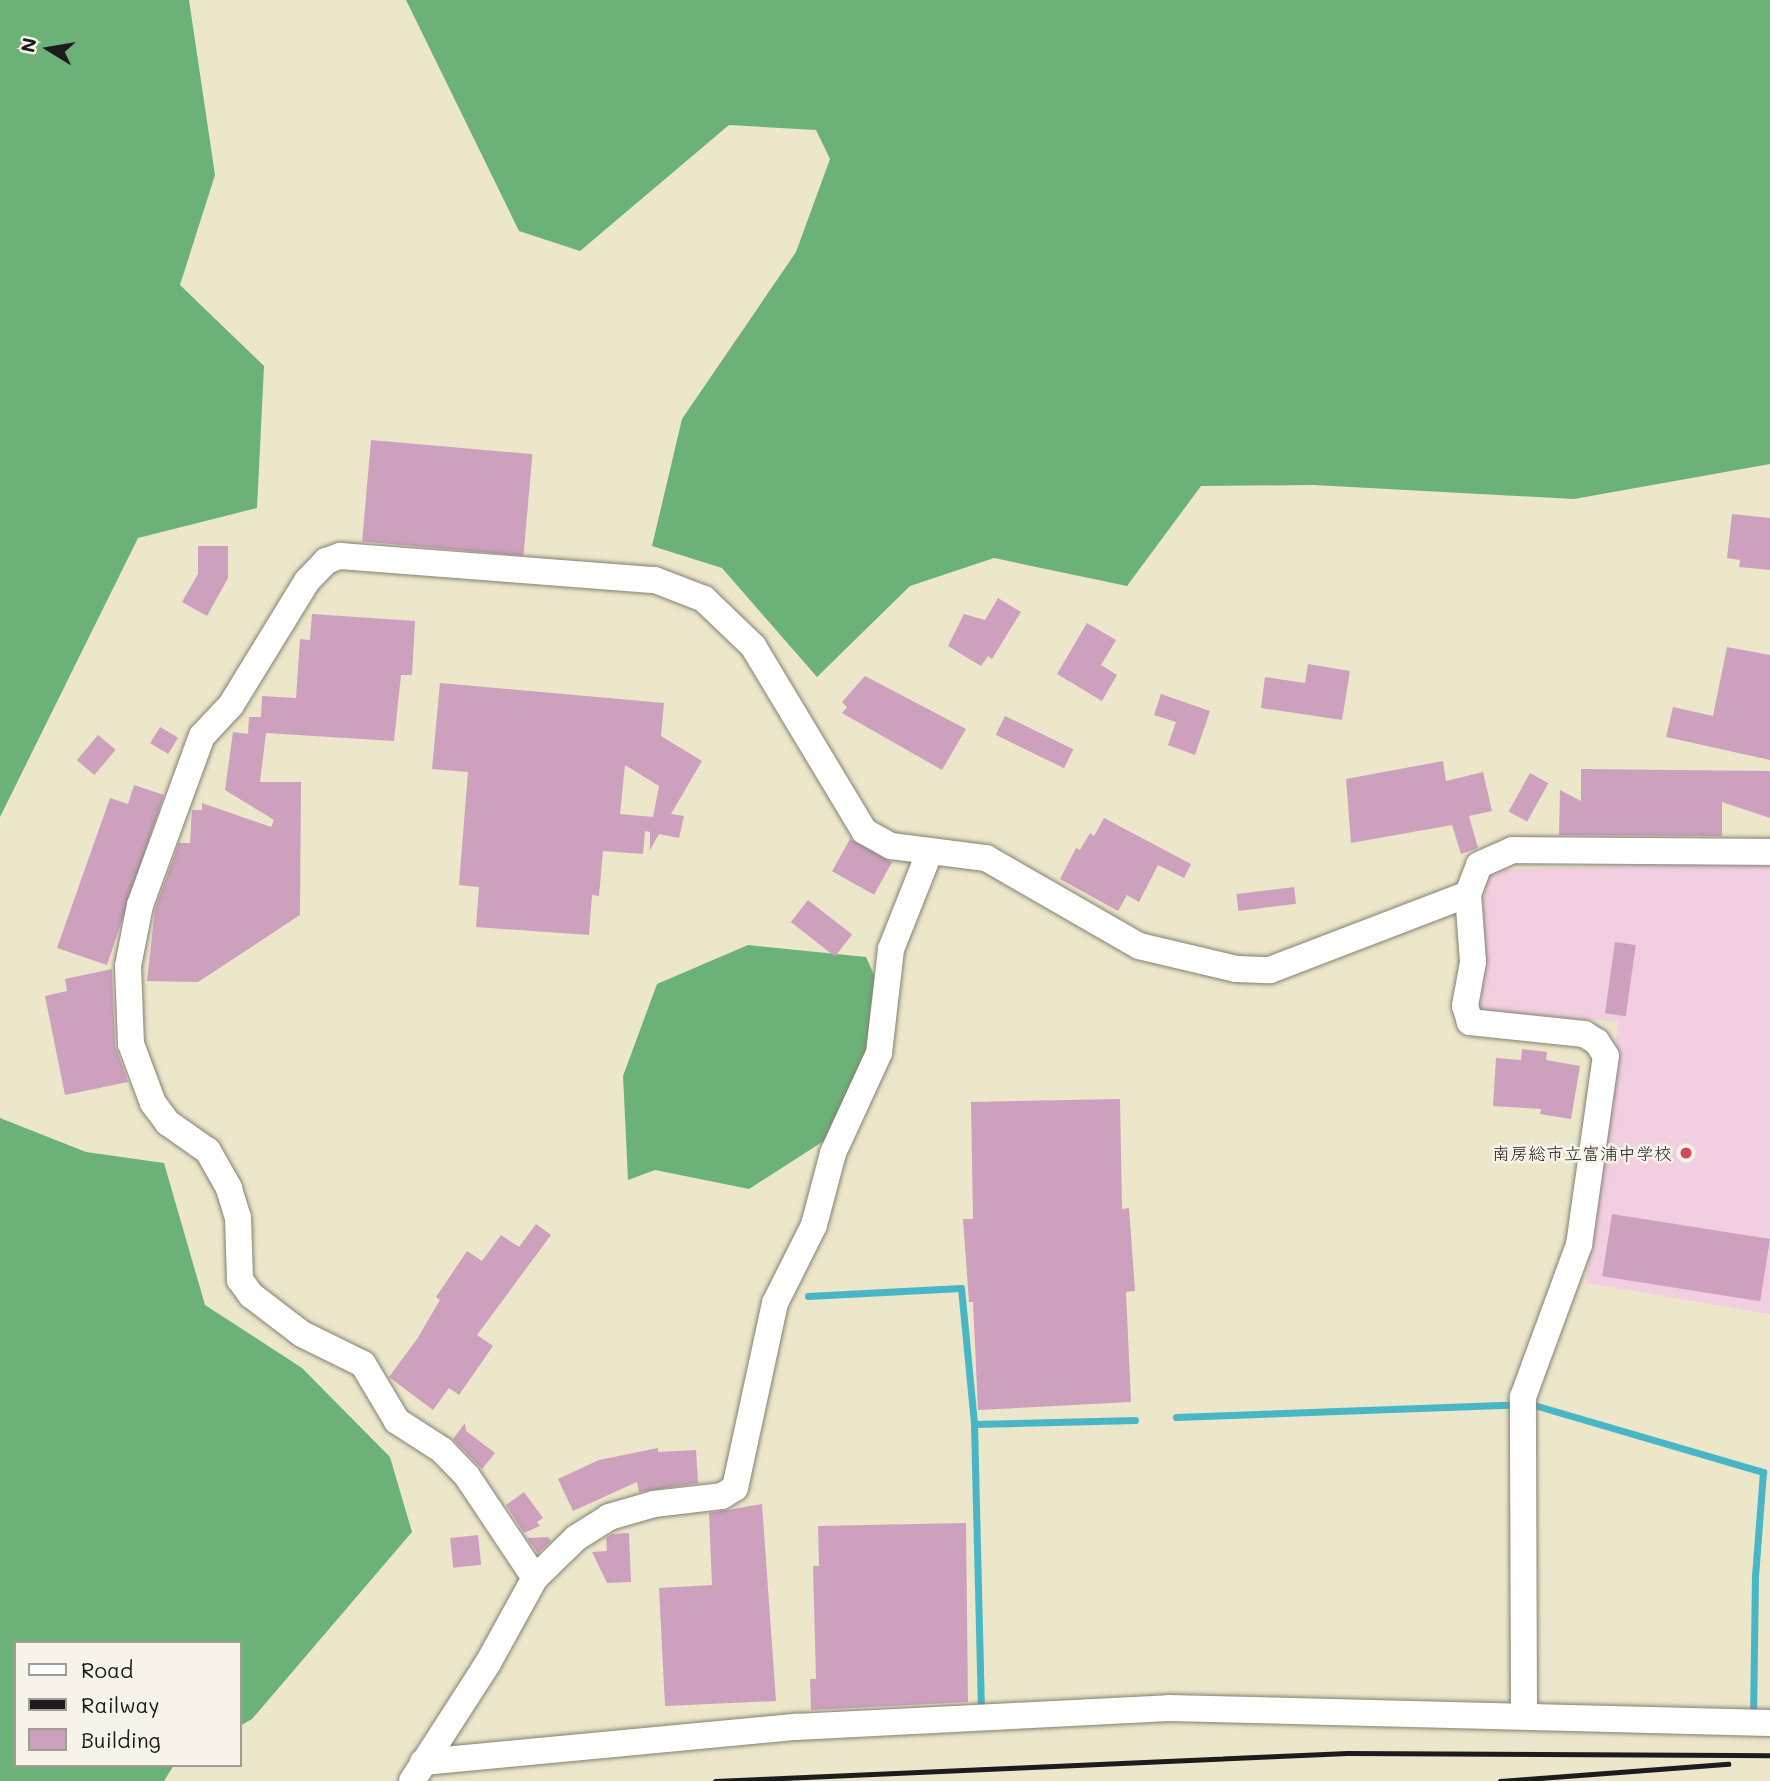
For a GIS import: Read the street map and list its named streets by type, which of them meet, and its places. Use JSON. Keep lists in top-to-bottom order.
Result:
{
  "places": ["南房総市立富浦中学校"],
  "legend": ["Road", "Railway", "Building"],
  "north": "left"
}
